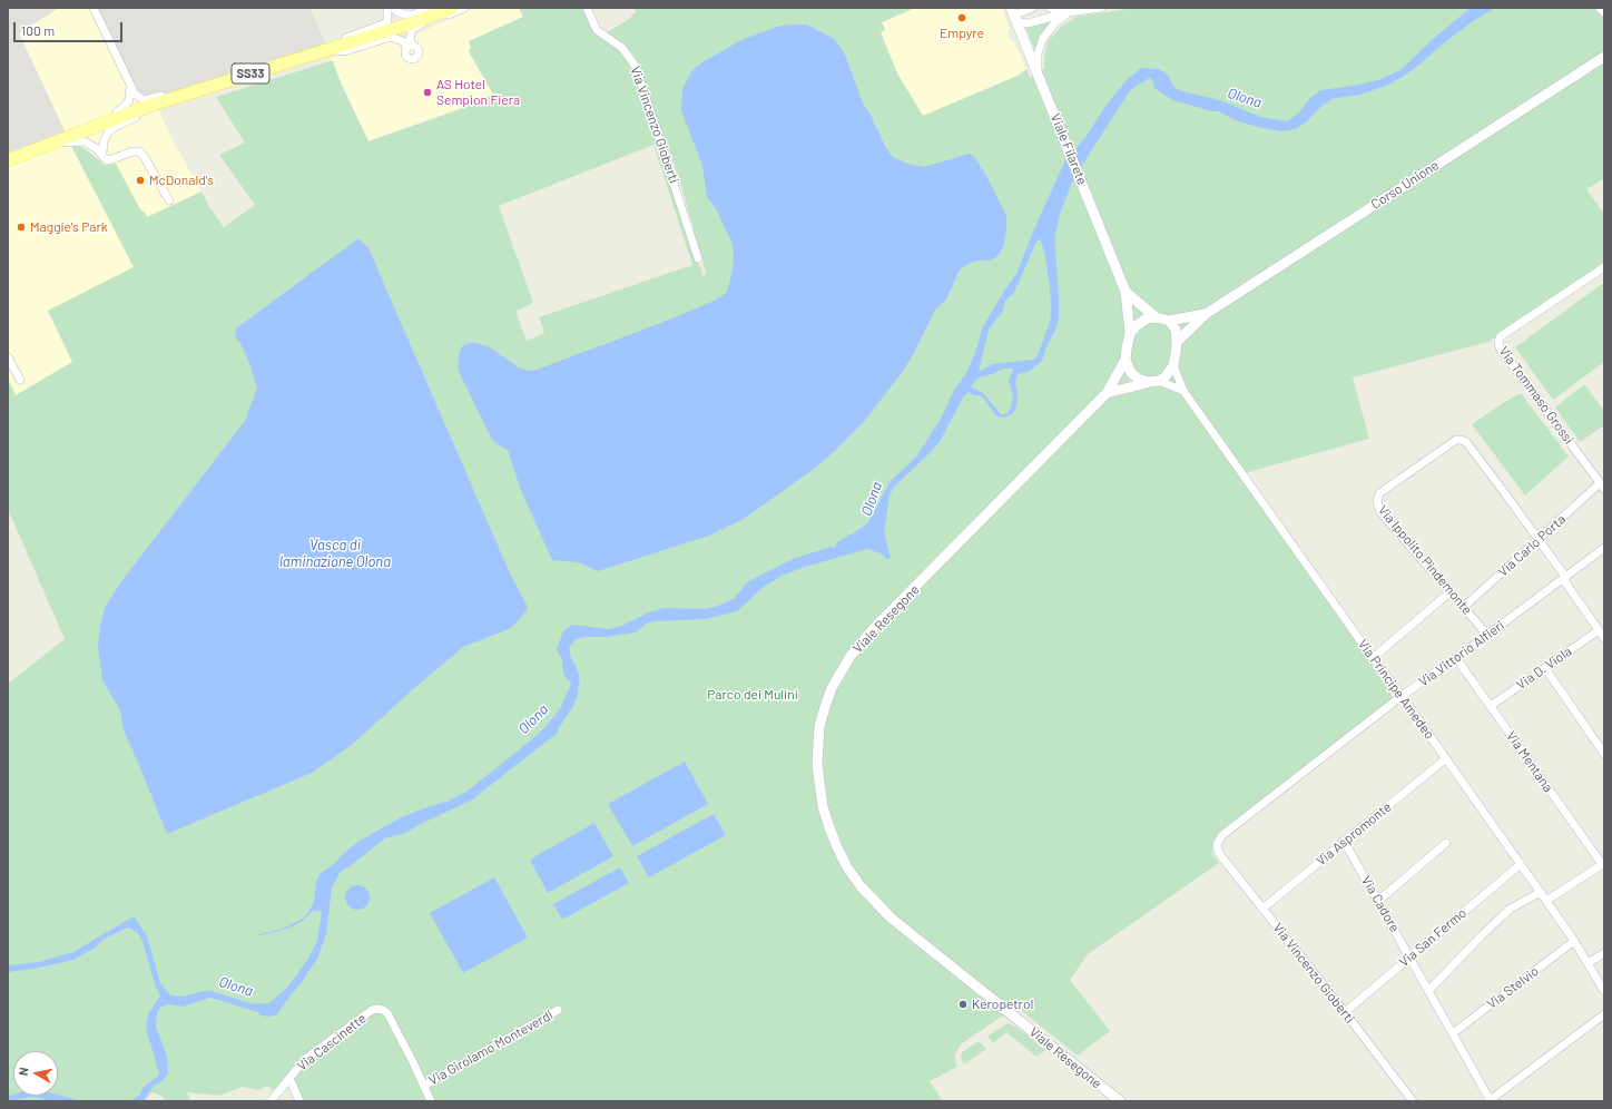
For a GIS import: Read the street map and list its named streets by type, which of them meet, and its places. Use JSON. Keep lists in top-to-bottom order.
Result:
{
  "streets": {
    "main road": ["SS33"],
    "street": [
      "Via Vincenzo Gioberti",
      "Viale Filarete",
      "Corso Unione",
      "Via Tommaso Grossi",
      "Via Carlo Porta",
      "Via Ippolito Pindemonte",
      "Viale Resegone",
      "Via Vittorio Alfieri",
      "Via D. Viola",
      "Via Principe Amedeo",
      "Via Mentana",
      "Via Aspromonte",
      "Via Cadore",
      "Via San Fermo",
      "Via Stelvio",
      "Via Cascinette",
      "Via Girolamo Monteverdi"
    ]
  },
  "crossings": [
    ["Via Vincenzo Gioberti", "Via Vittorio Alfieri"],
    ["Via Vincenzo Gioberti", "Via Aspromonte"],
    ["Via Vincenzo Gioberti", "Via San Fermo"],
    ["Viale Filarete", "Corso Unione"],
    ["Viale Filarete", "Viale Resegone"],
    ["Viale Filarete", "Via Principe Amedeo"],
    ["Corso Unione", "Viale Resegone"],
    ["Corso Unione", "Via Principe Amedeo"],
    ["Via Tommaso Grossi", "Via Carlo Porta"],
    ["Via Carlo Porta", "Via Ippolito Pindemonte"],
    ["Via Ippolito Pindemonte", "Via Vittorio Alfieri"],
    ["Via Ippolito Pindemonte", "Via D. Viola"],
    ["Viale Resegone", "Via Principe Amedeo"],
    ["Via Vittorio Alfieri", "Via Principe Amedeo"],
    ["Via Vittorio Alfieri", "Via Mentana"],
    ["Via D. Viola", "Via Mentana"],
    ["Via Principe Amedeo", "Via Aspromonte"],
    ["Via Principe Amedeo", "Via San Fermo"],
    ["Via Principe Amedeo", "Via Stelvio"],
    ["Via Aspromonte", "Via Cadore"],
    ["Via Cadore", "Via San Fermo"],
    ["Via Cadore", "Via Stelvio"],
    ["Via Cascinette", "Via Girolamo Monteverdi"]
  ],
  "water": ["Olona", "Vasca di laminazione Olona"],
  "parks": ["Parco dei Mulini"],
  "places": [
    "Empyre",
    "AS Hotel Sempion Fiera",
    "McDonald's",
    "Maggie's Park",
    "Keropetrol"
  ],
  "scale_bar": "100 m",
  "north": "left"
}
